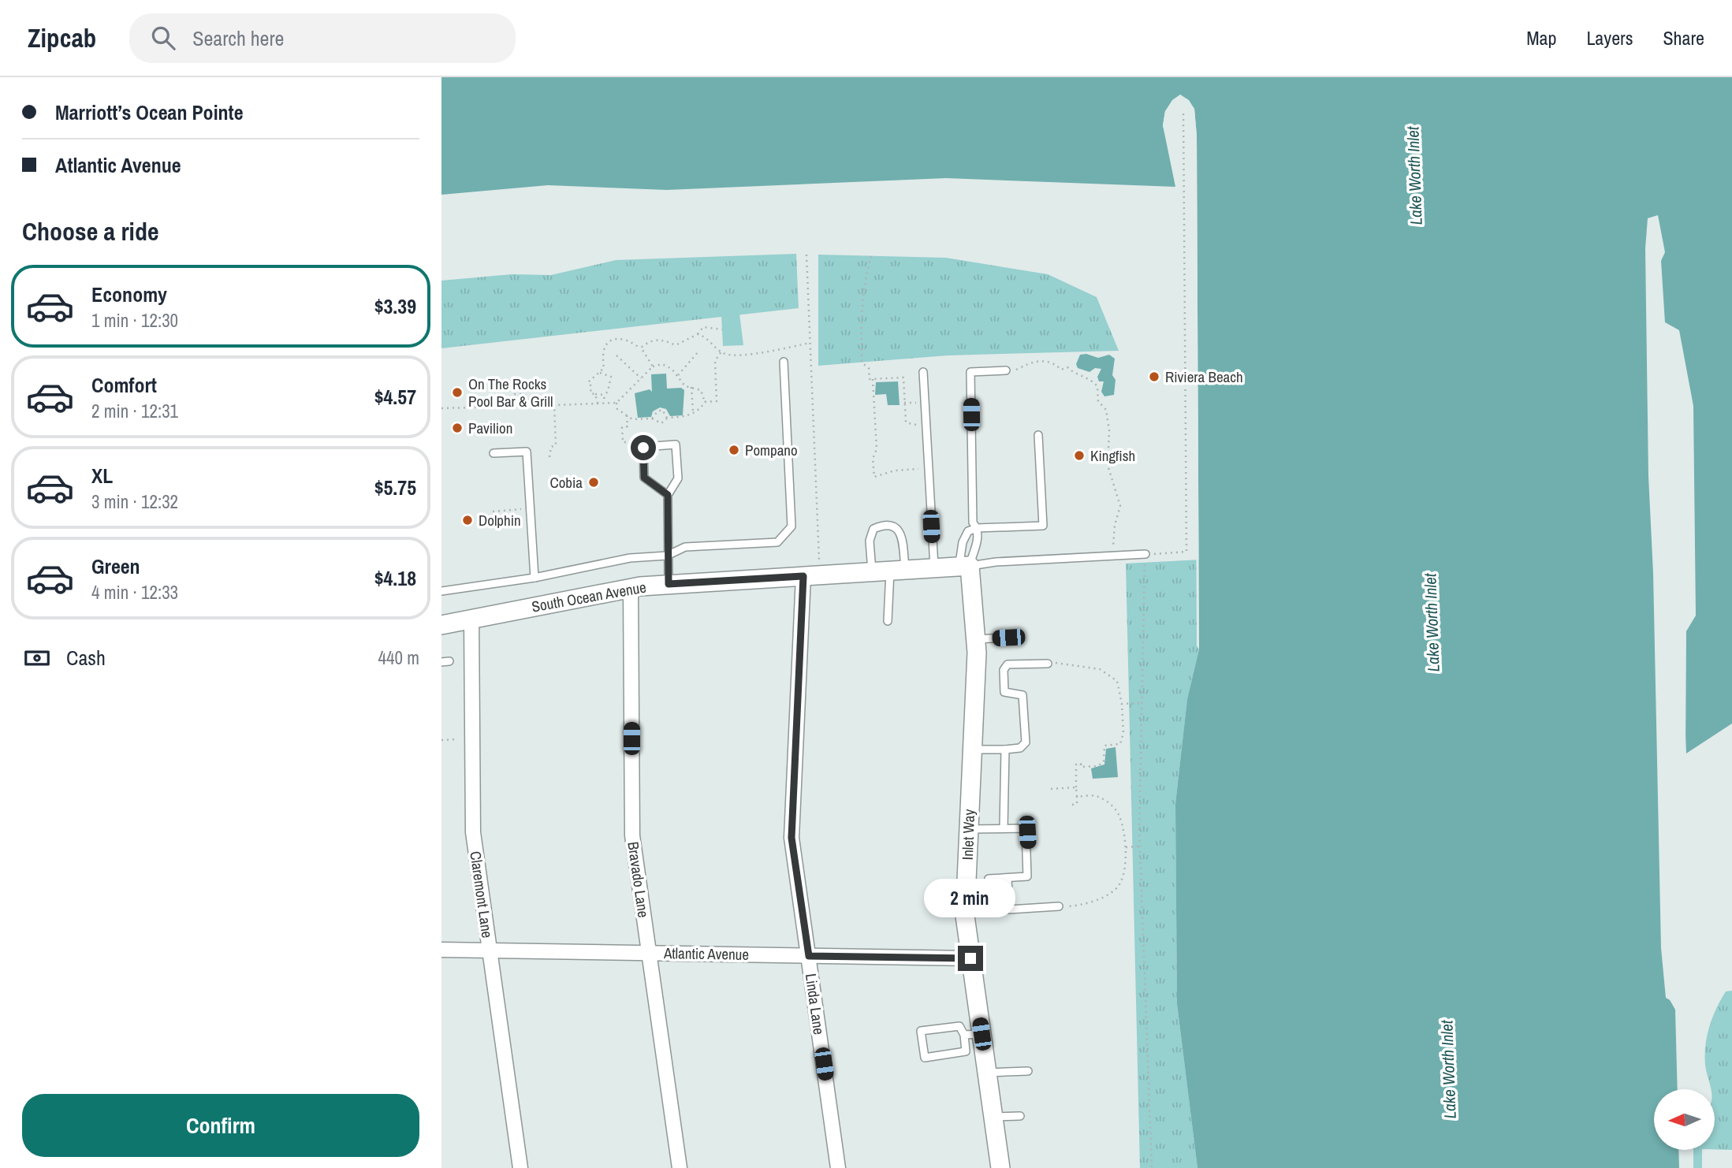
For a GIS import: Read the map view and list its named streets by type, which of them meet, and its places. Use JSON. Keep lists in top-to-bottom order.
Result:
{
  "streets": {
    "street": [
      "South Ocean Avenue",
      "Inlet Way",
      "Bravado Lane",
      "Claremont Lane",
      "Atlantic Avenue",
      "Linda Lane"
    ]
  },
  "crossings": [
    ["South Ocean Avenue", "Inlet Way"],
    ["South Ocean Avenue", "Bravado Lane"],
    ["South Ocean Avenue", "Claremont Lane"],
    ["South Ocean Avenue", "Linda Lane"],
    ["Inlet Way", "Atlantic Avenue"],
    ["Bravado Lane", "Atlantic Avenue"],
    ["Claremont Lane", "Atlantic Avenue"],
    ["Atlantic Avenue", "Linda Lane"]
  ],
  "water": ["Lake Worth Inlet"],
  "places": [
    "Riviera Beach",
    "On The Rocks Pool Bar & Grill",
    "Pavilion",
    "Pompano",
    "Kingfish",
    "Cobia",
    "Dolphin"
  ],
  "north": "left",
  "page": {
    "header": "Zipcab",
    "search": "Search here",
    "nav": ["Map", "Layers", "Share"],
    "banner": ["Marriott’s Ocean Pointe", "Atlantic Avenue"],
    "heading": "Choose a ride",
    "list": [
      {
        "name": "Economy",
        "note": "1 min · 12:30",
        "value": "$3.39"
      },
      {
        "name": "Comfort",
        "note": "2 min · 12:31",
        "value": "$4.57"
      },
      {
        "name": "XL",
        "note": "3 min · 12:32",
        "value": "$5.75"
      },
      {
        "name": "Green",
        "note": "4 min · 12:33",
        "value": "$4.18"
      }
    ],
    "pay": ["Cash", "440 m"],
    "bubble": "2 min",
    "buttons": "Confirm"
  }
}
